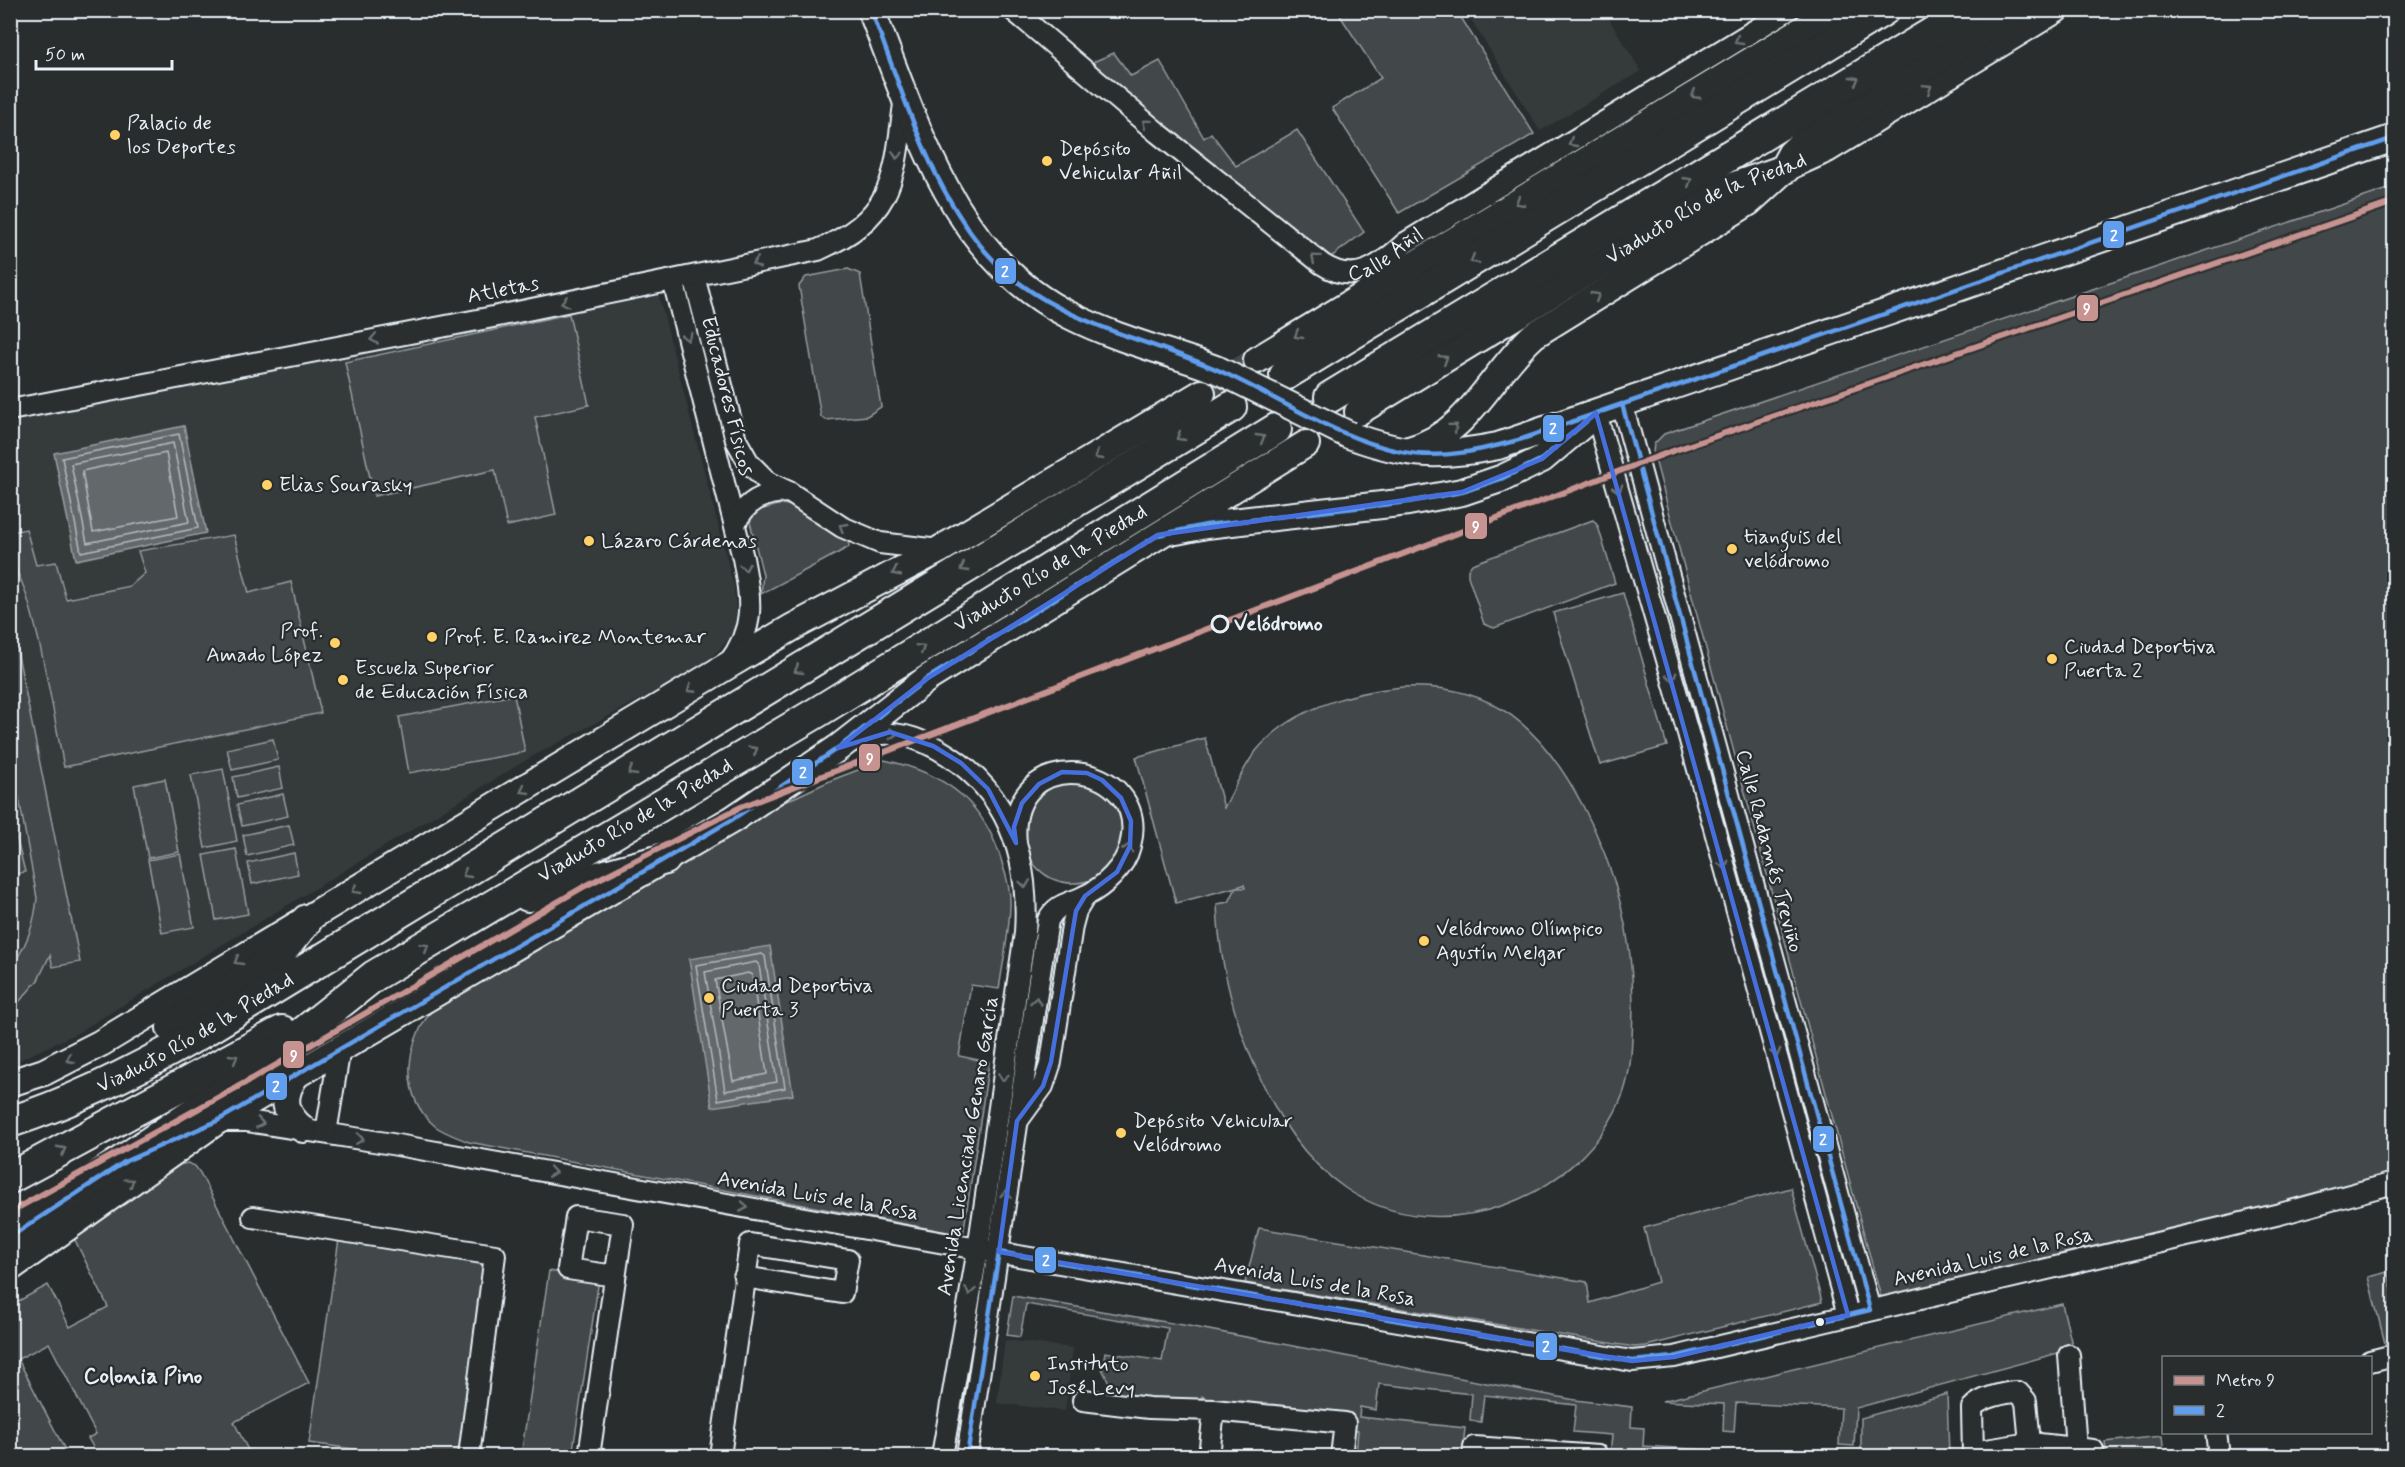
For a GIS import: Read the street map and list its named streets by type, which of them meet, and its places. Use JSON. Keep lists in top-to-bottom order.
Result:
{
  "streets": {
    "highway": ["Viaducto Río de la Piedad"],
    "street": [
      "Calle Añil",
      "Atletas",
      "Educadores Físicos",
      "Calle Radamés Treviño",
      "Avenida Licenciado Genaro García",
      "Avenida Luis de la Rosa"
    ]
  },
  "crossings": [
    ["Viaducto Río de la Piedad", "Educadores Físicos"],
    ["Viaducto Río de la Piedad", "Avenida Licenciado Genaro García"],
    ["Viaducto Río de la Piedad", "Avenida Luis de la Rosa"],
    ["Atletas", "Educadores Físicos"],
    ["Calle Radamés Treviño", "Avenida Luis de la Rosa"],
    ["Avenida Licenciado Genaro García", "Avenida Luis de la Rosa"]
  ],
  "one_way": ["Calle Añil", "Atletas"],
  "districts": ["Colonia Pino"],
  "places": [
    "Palacio de los Deportes",
    "Depósito Vehicular Añil",
    "Elias Sourasky",
    "Lázaro Cárdenas",
    "tianguis del velódromo",
    "Velódromo",
    "Prof. E. Ramirez Montemar",
    "Prof. Amado López",
    "Ciudad Deportiva Puerta 2",
    "Escuela Superior de Educación Física",
    "Velódromo Olímpico Agustín Melgar",
    "Ciudad Deportiva Puerta 3",
    "Depósito Vehicular Velódromo",
    "Instituto José Levy"
  ],
  "lines": ["transit line 2", "metro line 9"],
  "legend": ["Metro 9", "2"],
  "scale_bar": "50 m"
}
